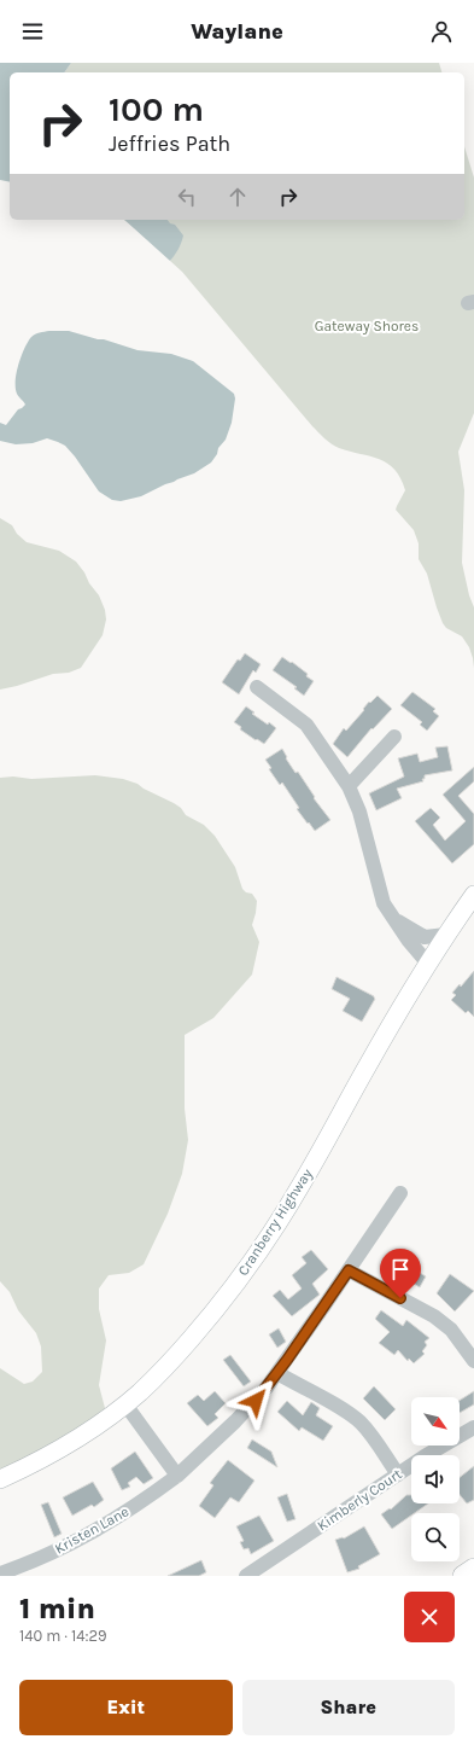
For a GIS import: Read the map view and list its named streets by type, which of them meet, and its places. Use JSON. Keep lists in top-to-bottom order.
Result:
{
  "streets": {
    "main road": ["Cranberry Highway"],
    "street": ["Kimberly Court", "Kristen Lane"]
  },
  "parks": ["Gateway Shores"],
  "north": "bottom right",
  "page": {
    "header": "Waylane",
    "turn": ["100 m", "Jeffries Path"],
    "heading": ["1 min", "140 m · 14:29"],
    "buttons": ["Exit", "Share"]
  }
}
